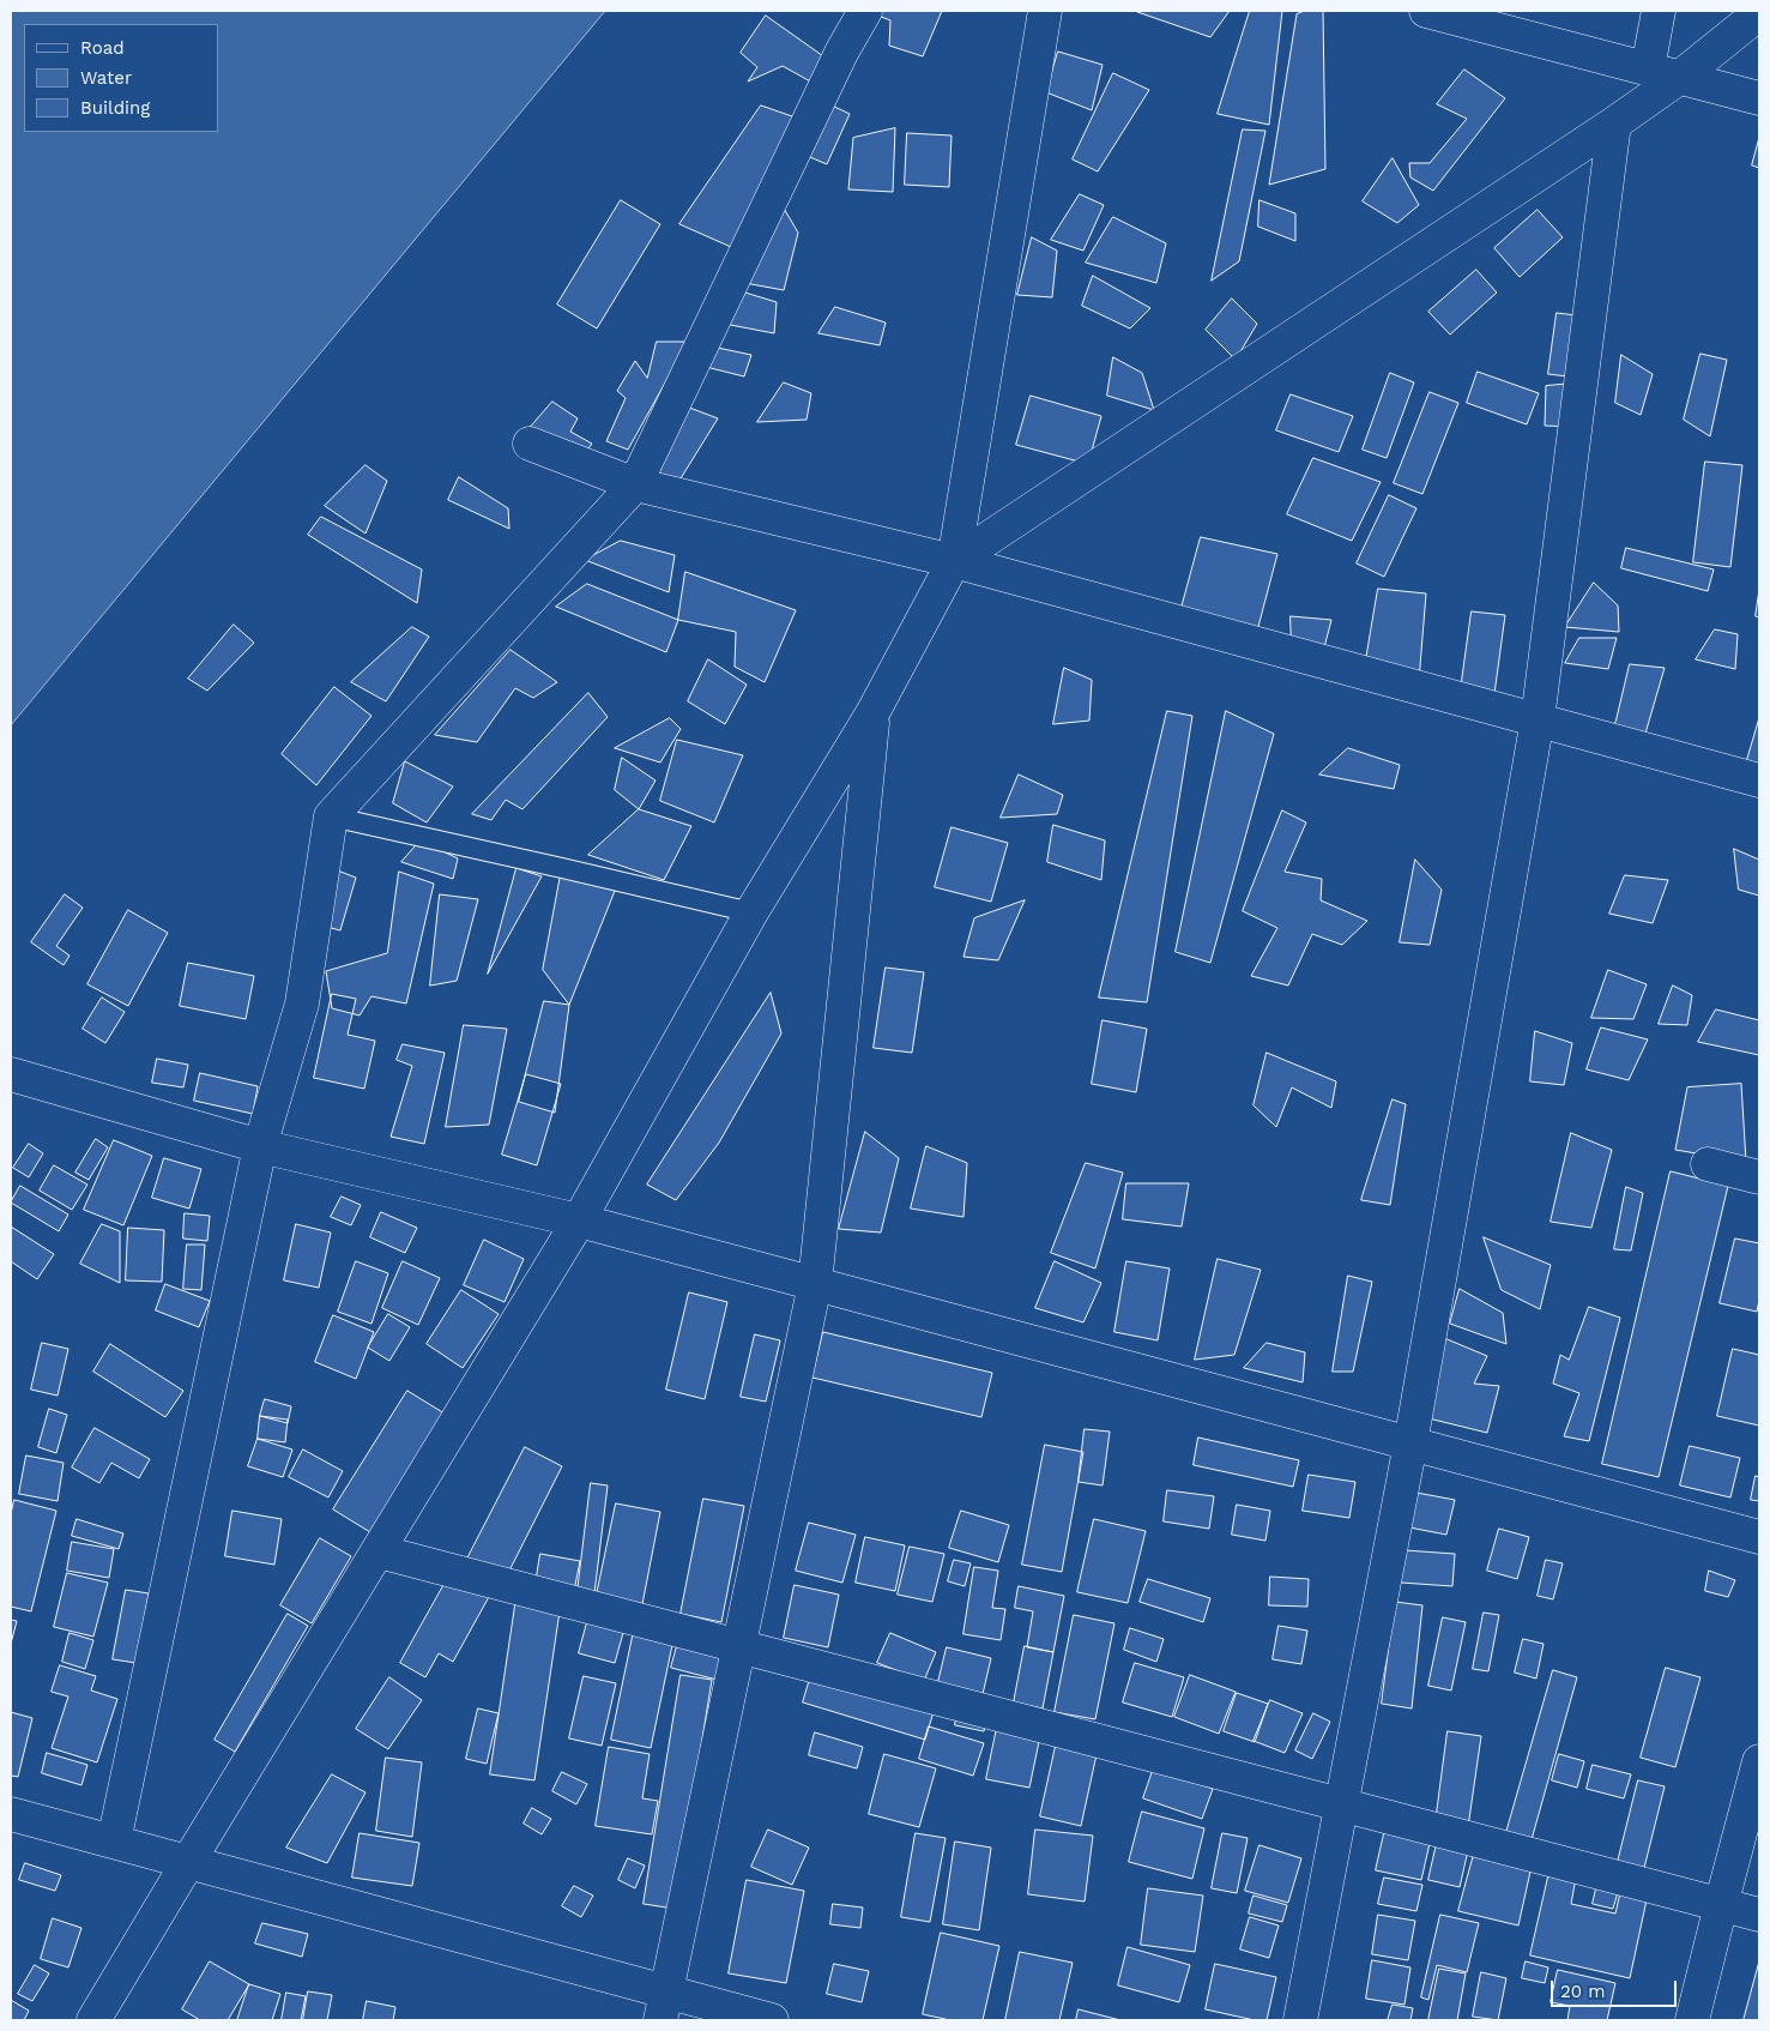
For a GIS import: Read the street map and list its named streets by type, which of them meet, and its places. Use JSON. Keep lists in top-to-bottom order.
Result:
{
  "legend": ["Road", "Water", "Building"],
  "scale_bar": "20 m"
}
